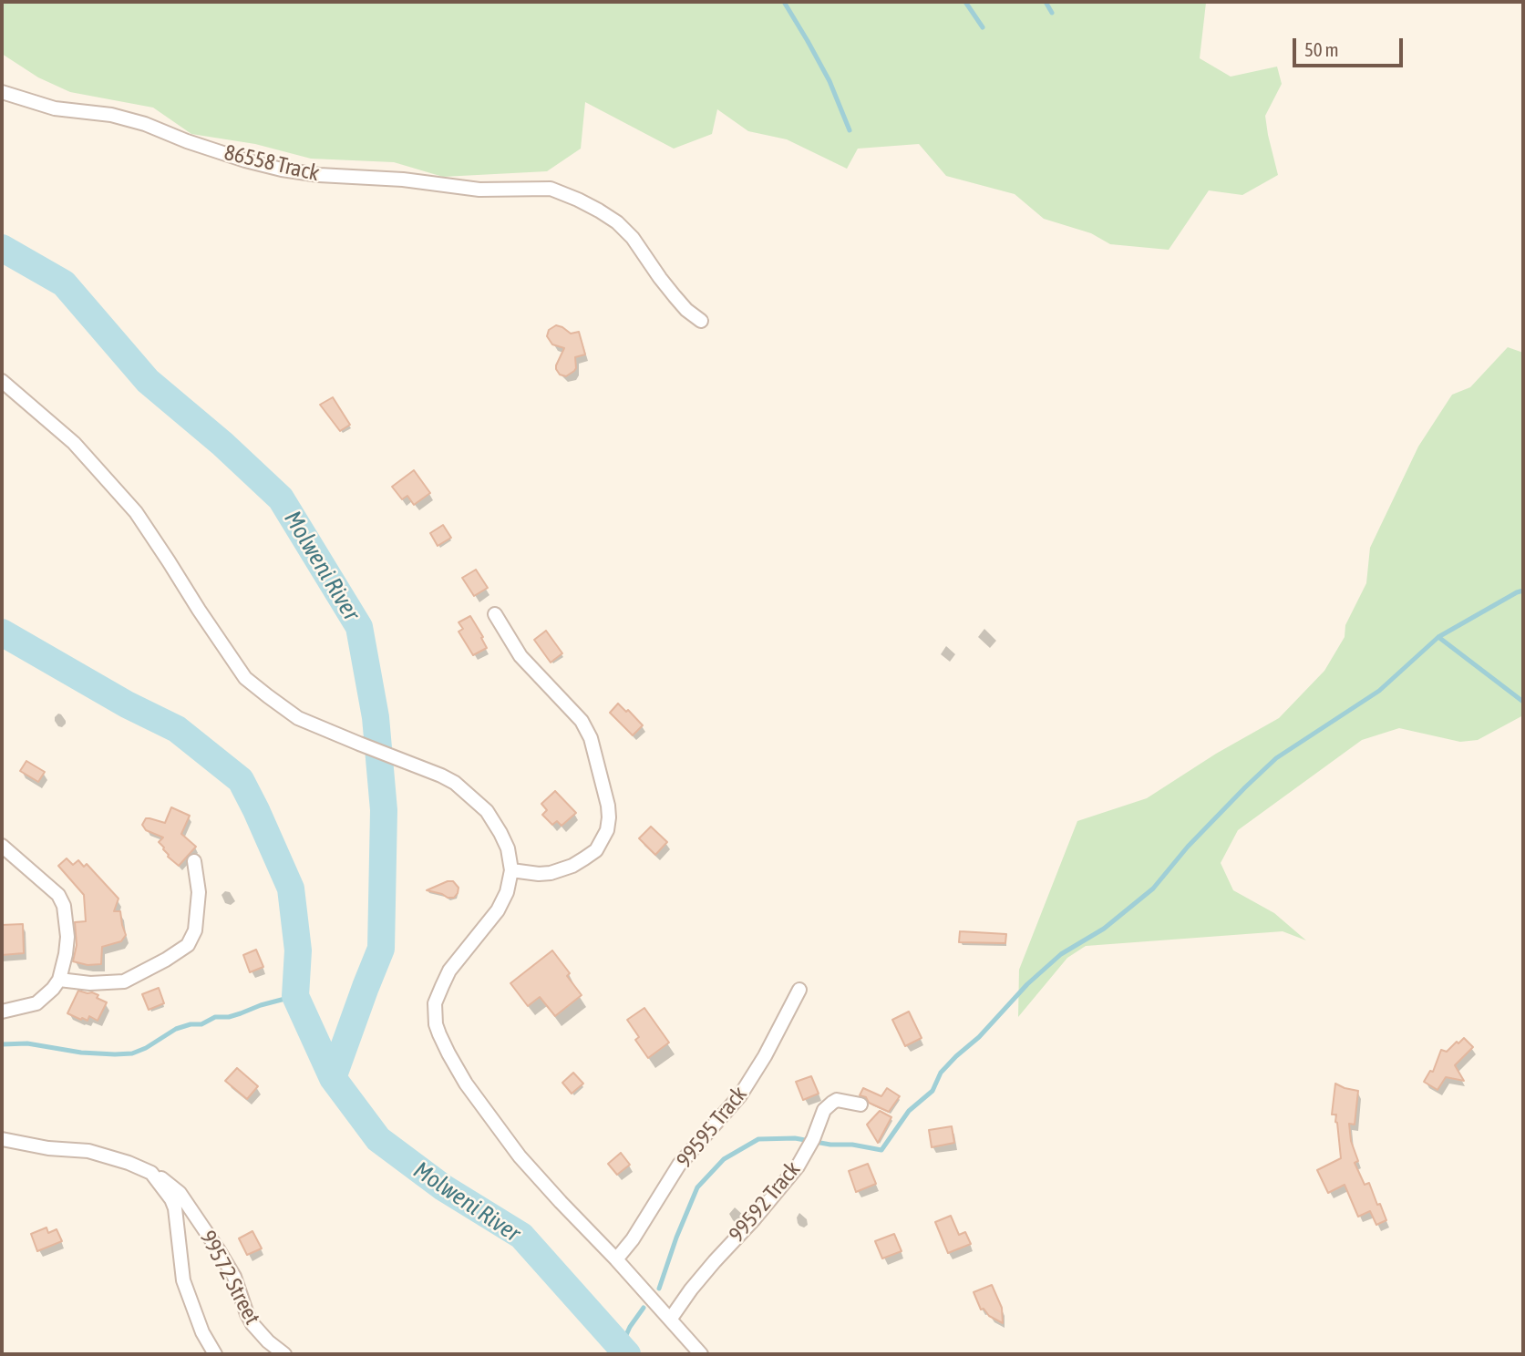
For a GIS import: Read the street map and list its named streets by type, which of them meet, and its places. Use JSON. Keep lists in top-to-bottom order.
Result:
{
  "streets": {
    "street": [
      "86558 Track",
      "99595 Track",
      "99592 Track",
      "99572 Street"
    ]
  },
  "water": ["Molweni River"],
  "scale_bar": "50 m"
}
